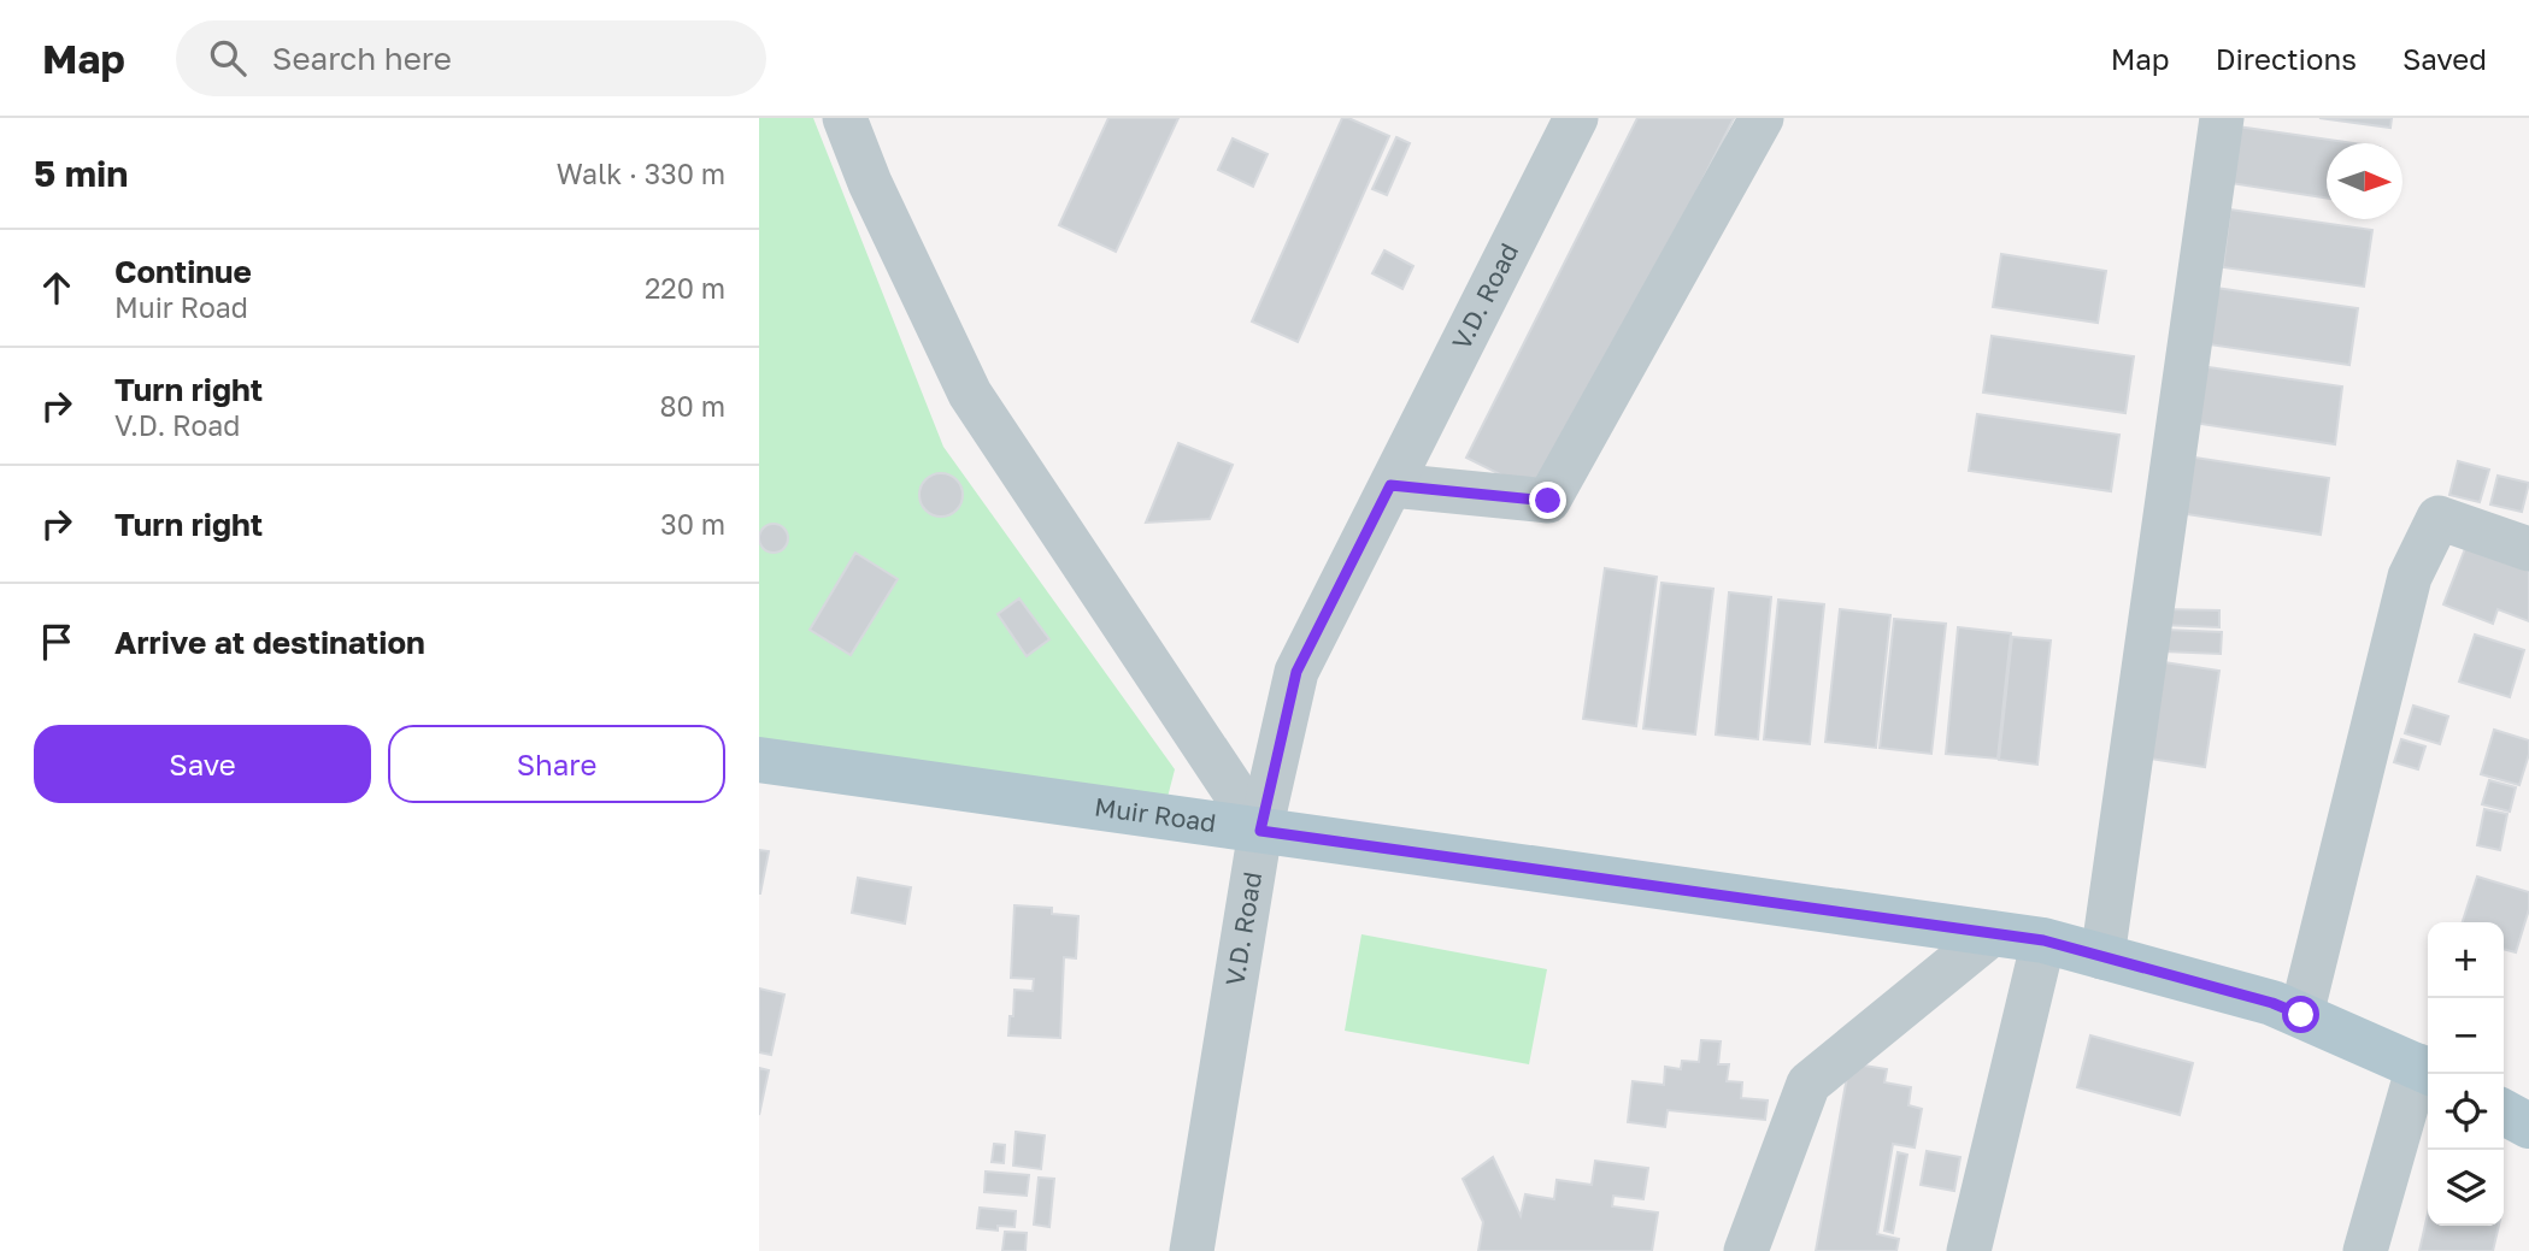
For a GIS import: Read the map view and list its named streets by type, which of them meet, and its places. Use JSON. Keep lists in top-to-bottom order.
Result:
{
  "streets": {
    "main road": ["Muir Road"],
    "street": ["V.D. Road"]
  },
  "crossings": [
    ["V.D. Road", "Muir Road"]
  ],
  "north": "right",
  "page": {
    "header": "Map",
    "search": "Search here",
    "nav": ["Map", "Directions", "Saved"],
    "heading": ["5 min", "Walk · 330 m"],
    "list": [
      ["Continue", "Muir Road", "220 m"],
      ["Turn right", "V.D. Road", "80 m"],
      ["Turn right", "30 m"],
      "Arrive at destination"
    ],
    "buttons": ["Save", "Share"],
    "map_buttons": ["+", "−"]
  }
}
